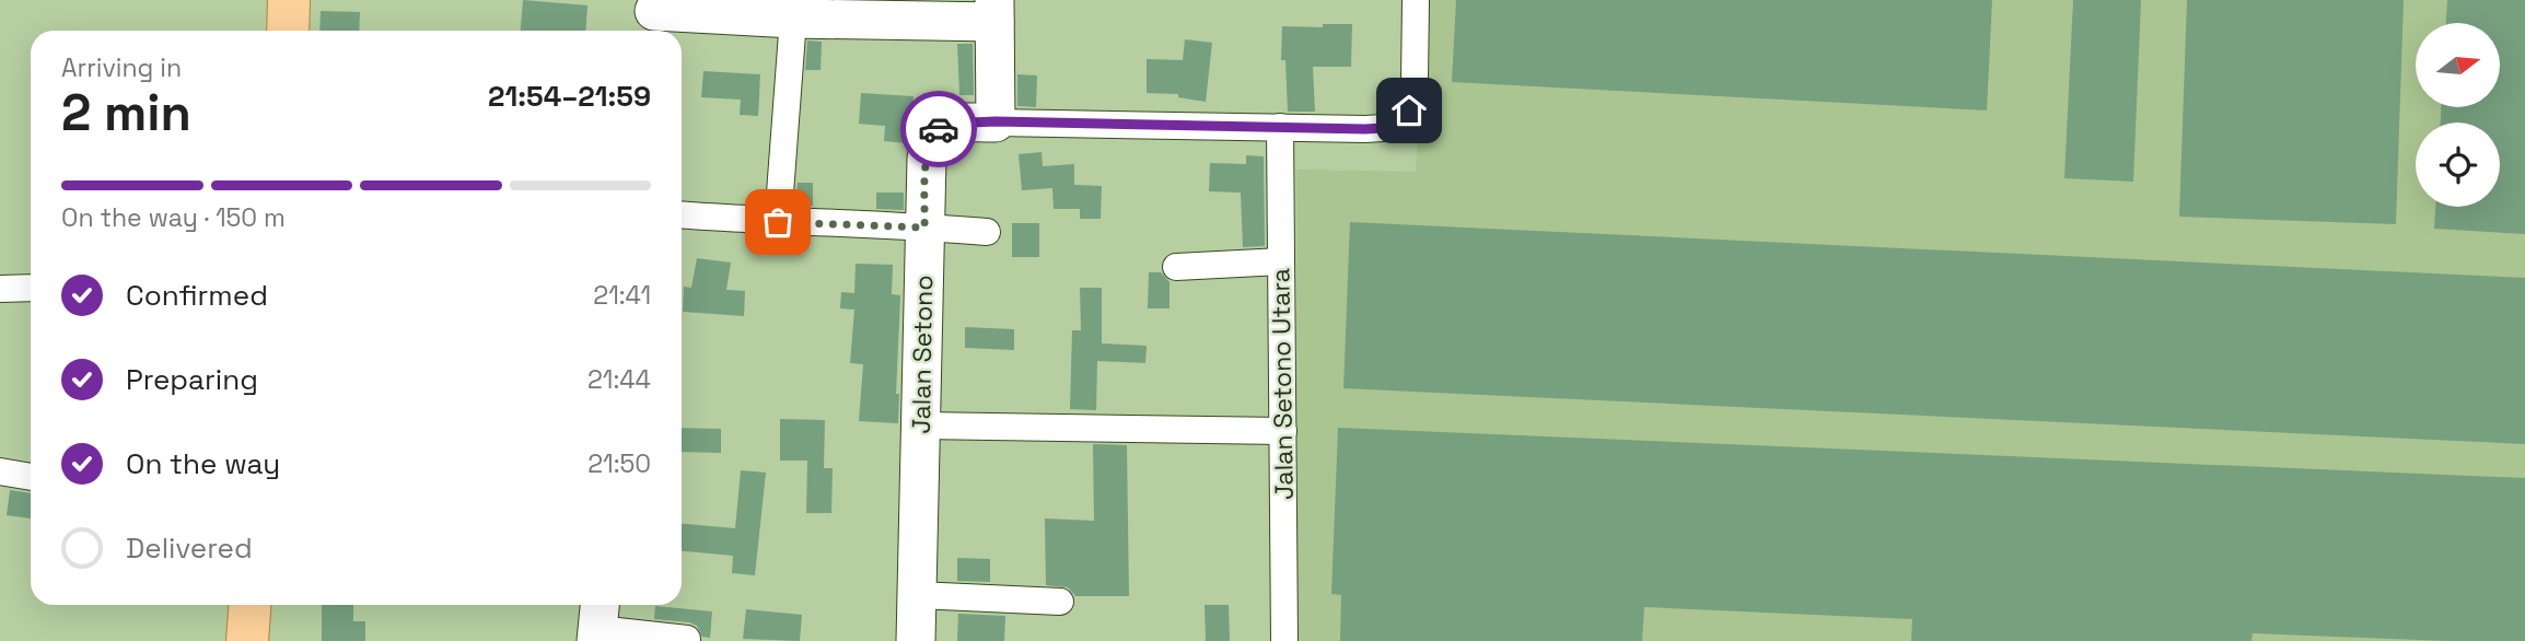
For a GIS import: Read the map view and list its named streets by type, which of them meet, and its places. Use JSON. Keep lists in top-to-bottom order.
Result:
{
  "streets": {
    "street": ["Jalan Setono", "Jalan Setono Utara"]
  },
  "north": "right",
  "page": {
    "heading": ["2 min", "Arriving in", "21:54–21:59"],
    "bar": "On the way · 150 m",
    "list": [
      ["Confirmed", "21:41"],
      ["Preparing", "21:44"],
      ["On the way", "21:50"],
      "Delivered"
    ]
  }
}
